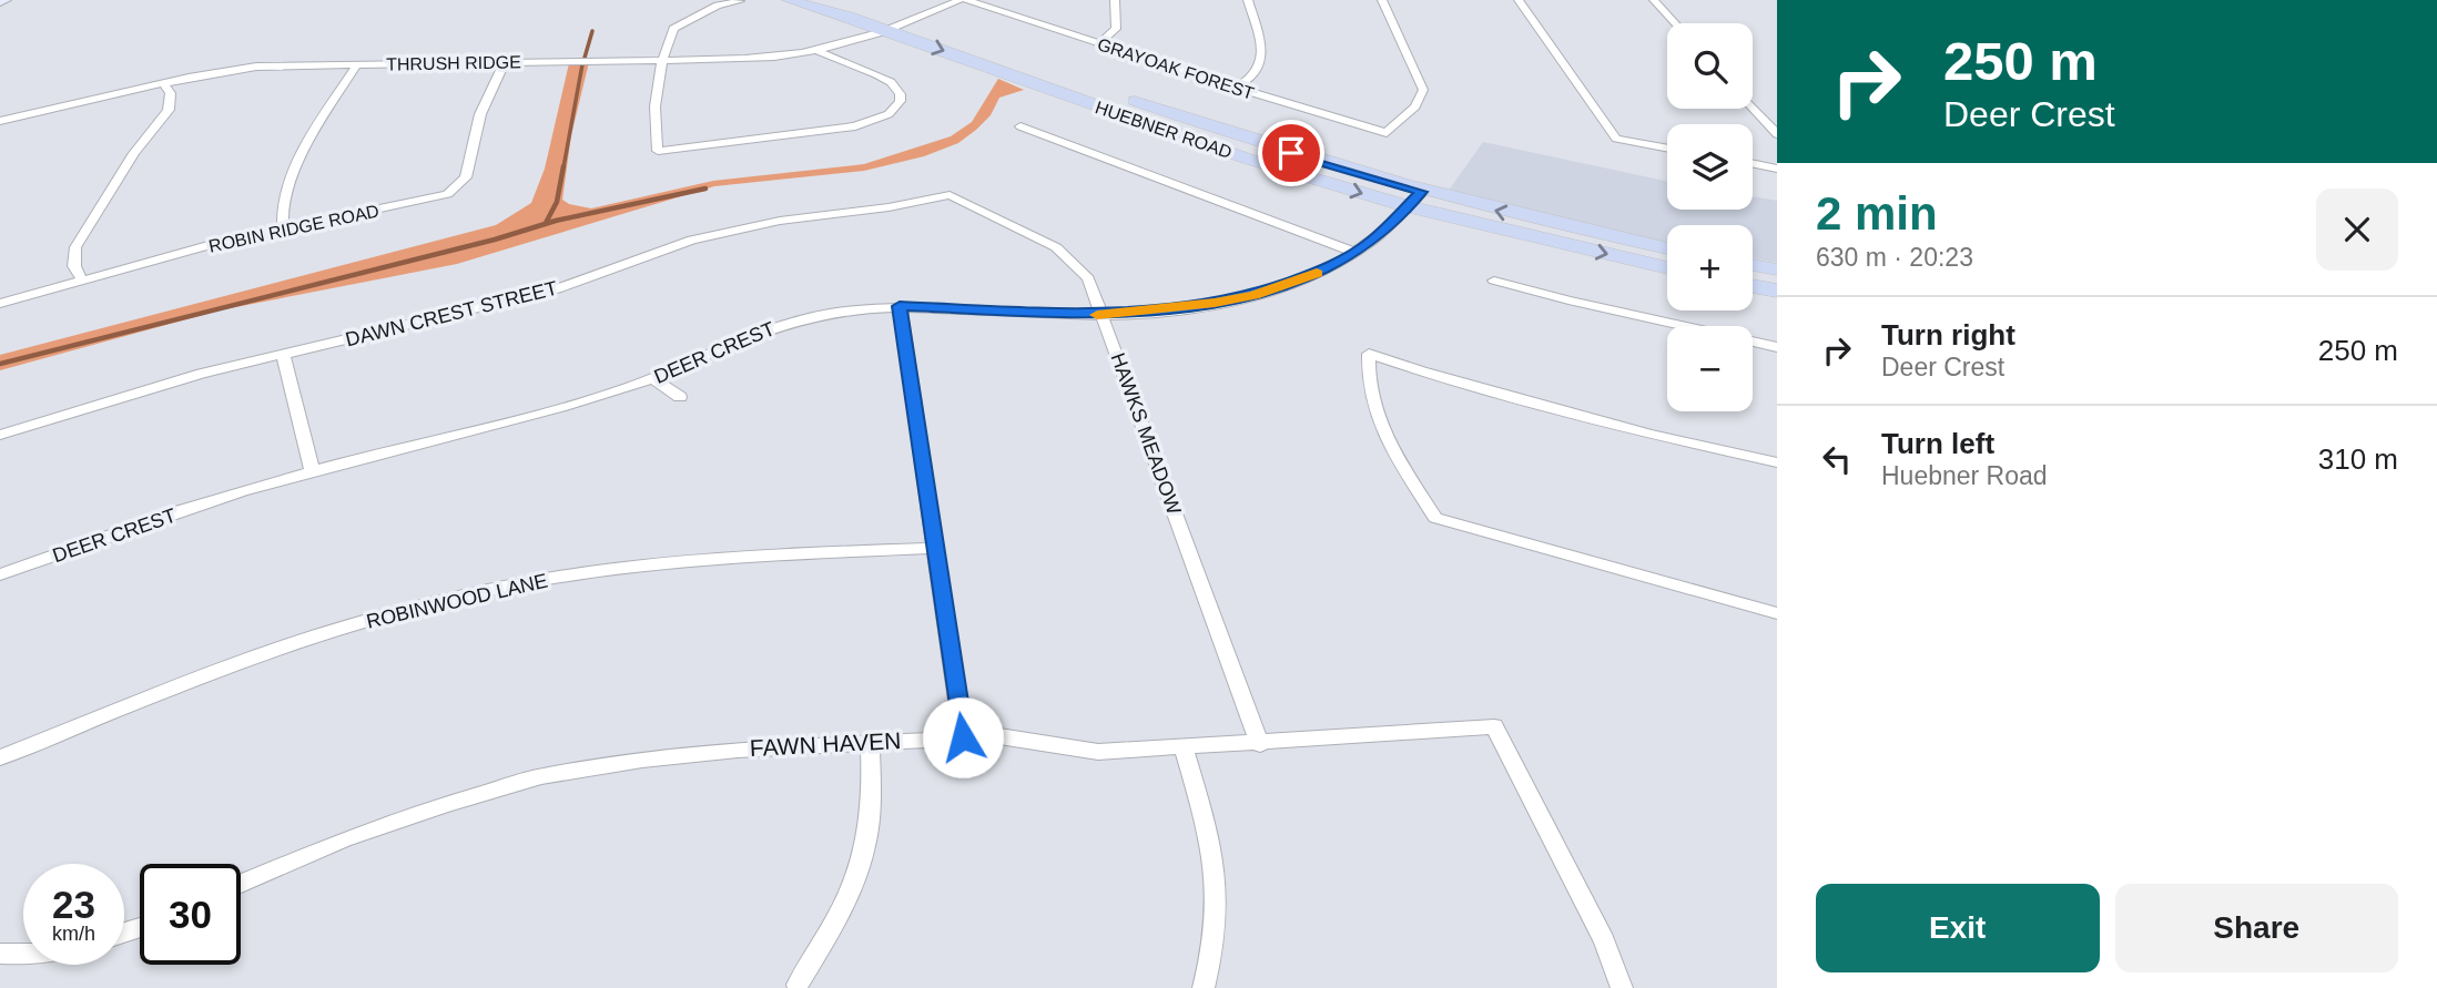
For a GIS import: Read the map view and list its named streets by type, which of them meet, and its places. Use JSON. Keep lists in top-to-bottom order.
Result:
{
  "streets": {
    "main road": ["HUEBNER ROAD"],
    "street": [
      "THRUSH RIDGE",
      "GRAYOAK FOREST",
      "ROBIN RIDGE ROAD",
      "DAWN CREST STREET",
      "DEER CREST",
      "HAWKS MEADOW",
      "ROBINWOOD LANE",
      "FAWN HAVEN"
    ]
  },
  "crossings": [
    ["THRUSH RIDGE", "HUEBNER ROAD"],
    ["THRUSH RIDGE", "ROBIN RIDGE ROAD"],
    ["HUEBNER ROAD", "DEER CREST"],
    ["DAWN CREST STREET", "HAWKS MEADOW"],
    ["DEER CREST", "HAWKS MEADOW"],
    ["HAWKS MEADOW", "FAWN HAVEN"]
  ],
  "page": {
    "turn": ["250 m", "Deer Crest"],
    "map_buttons": ["+", "−"],
    "heading": ["2 min", "630 m · 20:23"],
    "list": [
      {
        "name": "Turn right",
        "note": "Deer Crest",
        "value": "250 m"
      },
      {
        "name": "Turn left",
        "note": "Huebner Road",
        "value": "310 m"
      }
    ],
    "speed": "23 km/h",
    "limit": "30",
    "buttons": ["Exit", "Share"]
  }
}
